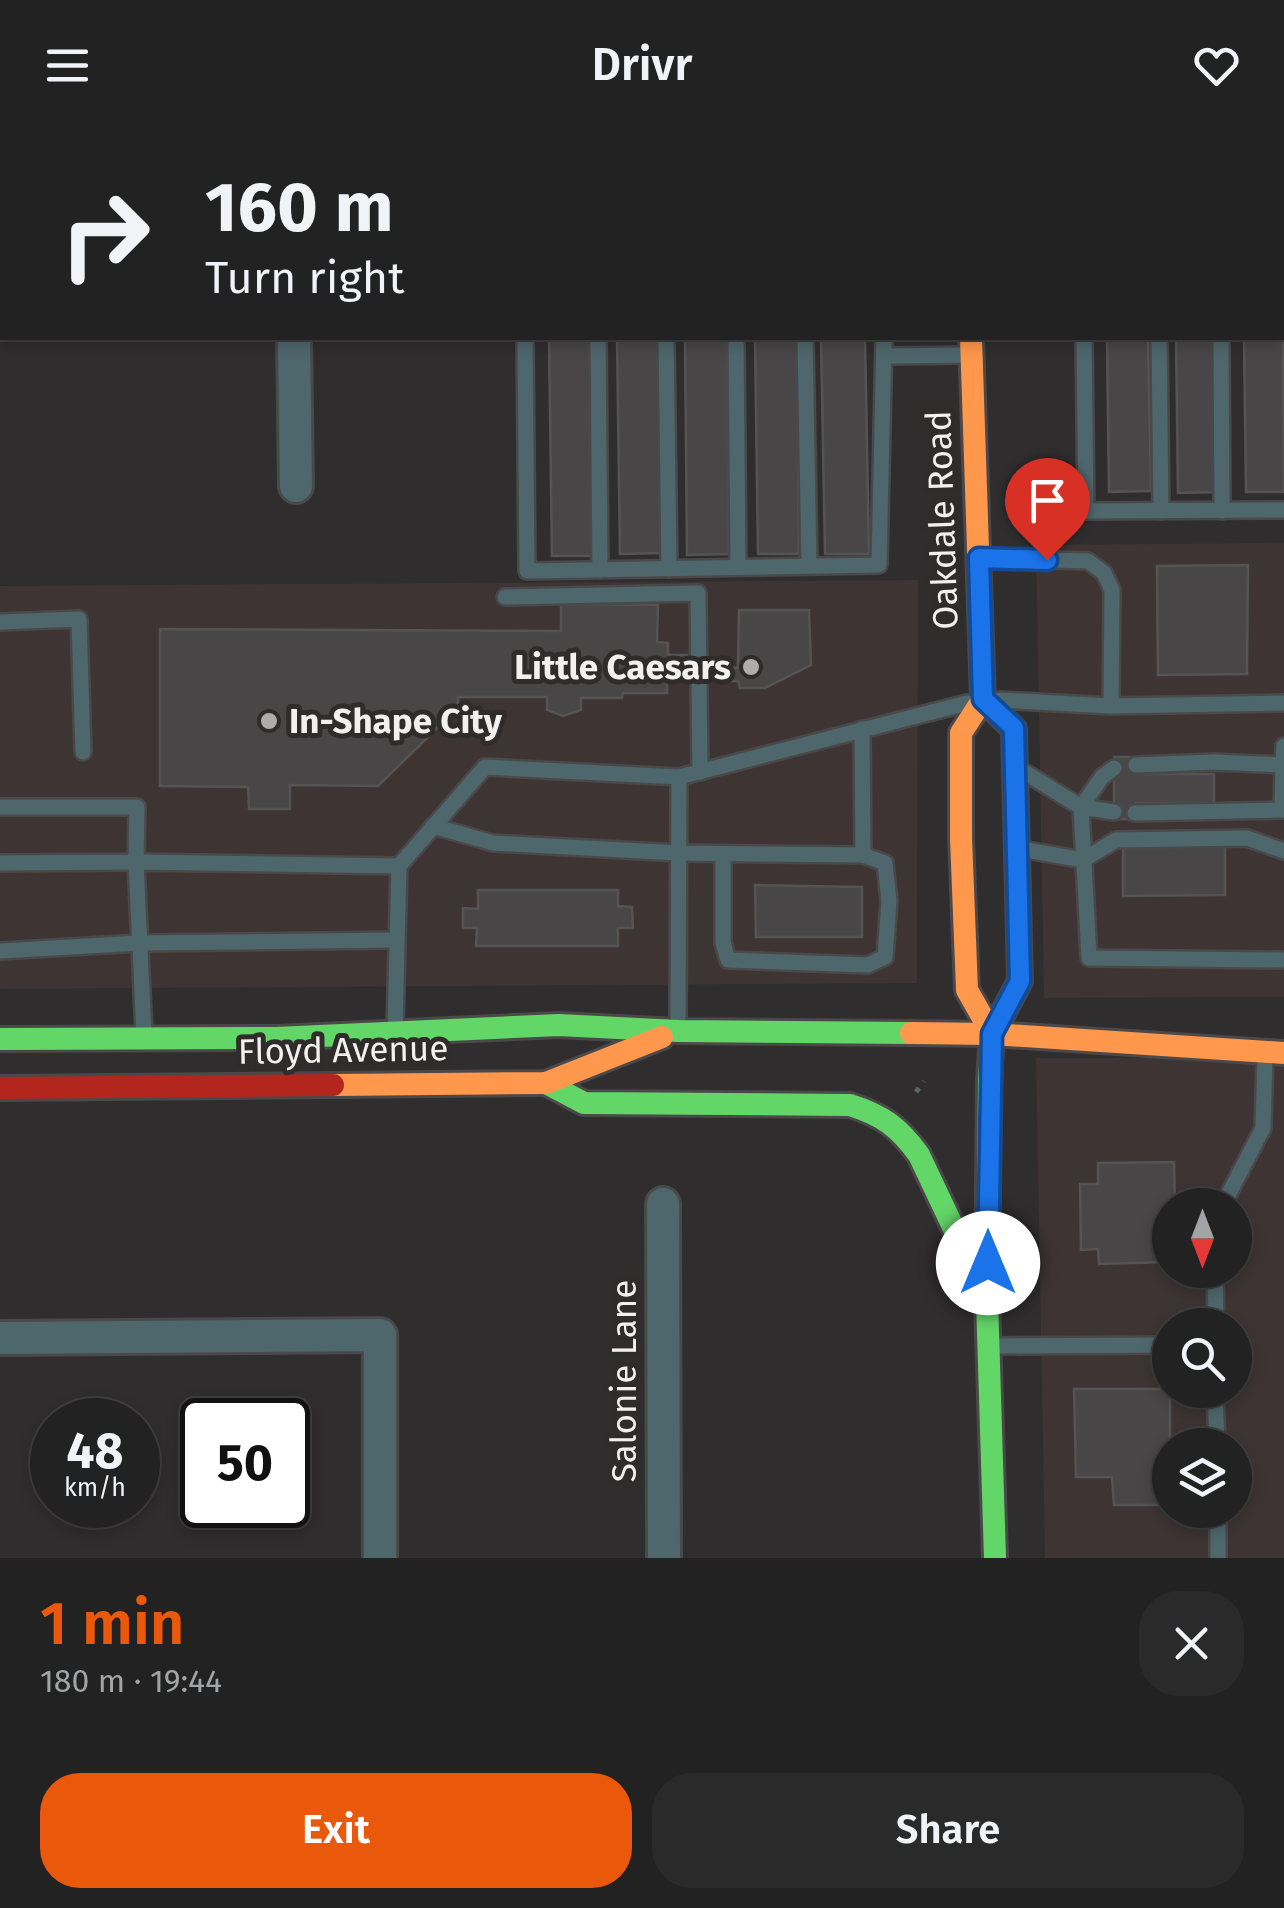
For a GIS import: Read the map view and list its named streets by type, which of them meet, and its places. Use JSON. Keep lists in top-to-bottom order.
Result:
{
  "streets": {
    "main road": ["Oakdale Road", "Floyd Avenue"],
    "street": ["Salonie Lane"]
  },
  "crossings": [
    ["Oakdale Road", "Floyd Avenue"]
  ],
  "places": ["Little Caesars", "In-Shape City"],
  "north": "bottom",
  "page": {
    "header": "Drivr",
    "turn": ["160 m", "Turn right"],
    "speed": "48 km/h",
    "limit": "50",
    "heading": ["1 min", "180 m · 19:44"],
    "buttons": ["Exit", "Share"]
  }
}
